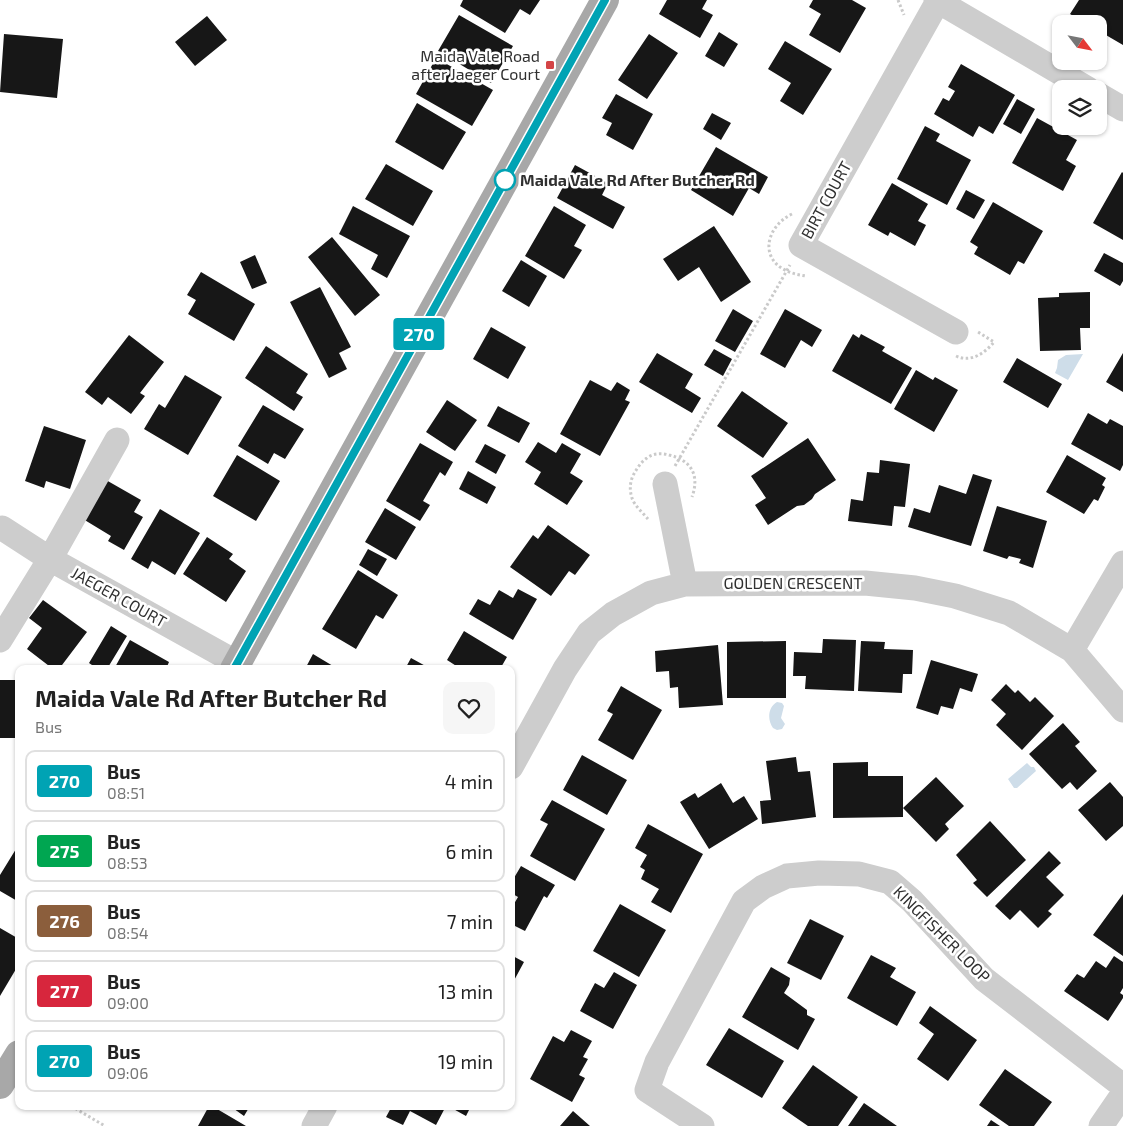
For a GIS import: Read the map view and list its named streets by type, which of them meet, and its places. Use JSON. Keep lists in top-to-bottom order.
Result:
{
  "streets": {
    "street": [
      "BIRT COURT",
      "GOLDEN CRESCENT",
      "JAEGER COURT",
      "KINGFISHER LOOP"
    ]
  },
  "places": {
    "transit": ["Maida Vale Road after Jaeger Court"],
    "other": ["Maida Vale Rd After Butcher Rd"]
  },
  "lines": ["bus line 270"],
  "north": "bottom right",
  "page": {
    "on_map": "270",
    "heading": ["Maida Vale Rd After Butcher Rd", "Bus"],
    "list": [
      {
        "mark": "270",
        "name": "Bus",
        "note": "08:51",
        "value": "4 min"
      },
      {
        "mark": "275",
        "name": "Bus",
        "note": "08:53",
        "value": "6 min"
      },
      {
        "mark": "276",
        "name": "Bus",
        "note": "08:54",
        "value": "7 min"
      },
      {
        "mark": "277",
        "name": "Bus",
        "note": "09:00",
        "value": "13 min"
      },
      {
        "mark": "270",
        "name": "Bus",
        "note": "09:06",
        "value": "19 min"
      }
    ]
  }
}
